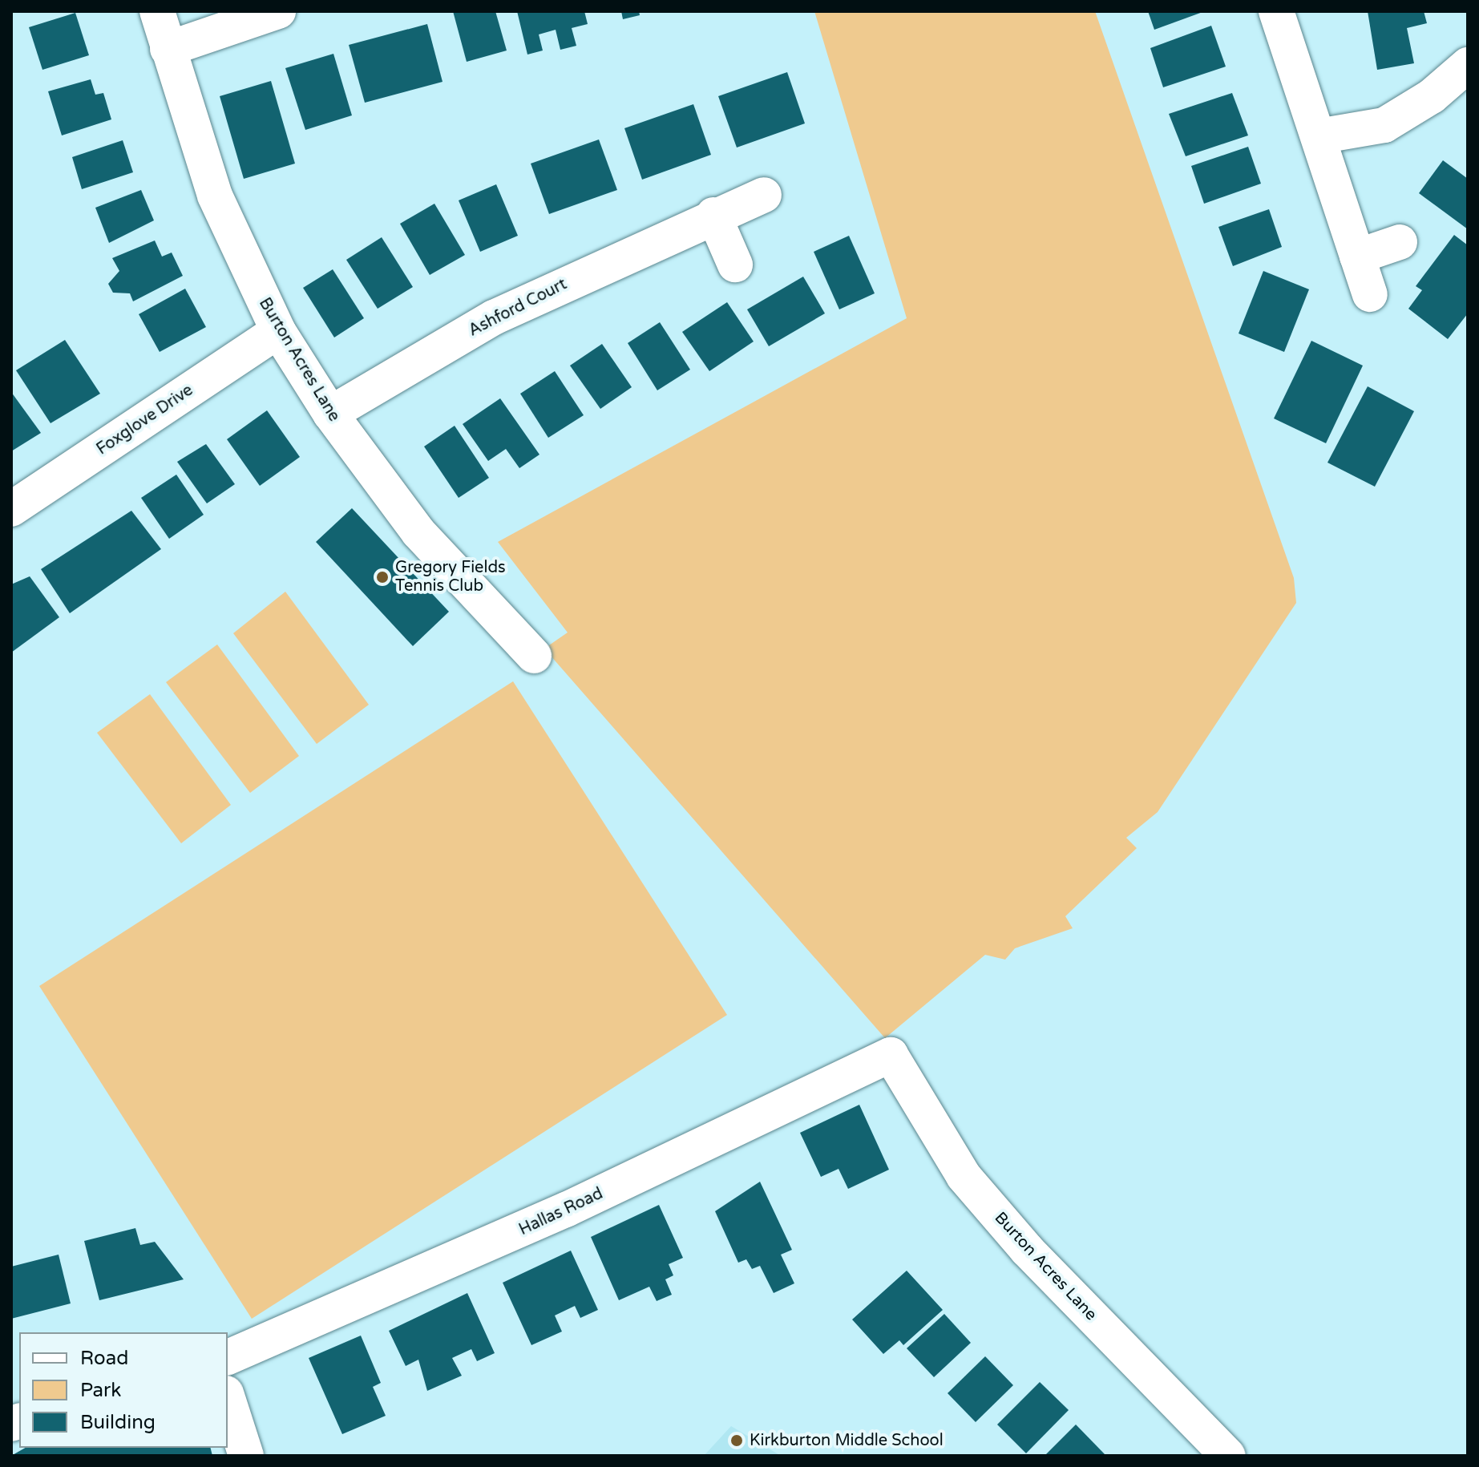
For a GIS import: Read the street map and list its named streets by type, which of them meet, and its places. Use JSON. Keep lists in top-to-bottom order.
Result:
{
  "streets": {
    "street": [
      "Ashford Court",
      "Burton Acres Lane",
      "Foxglove Drive",
      "Hallas Road"
    ]
  },
  "crossings": [
    ["Ashford Court", "Burton Acres Lane"],
    ["Burton Acres Lane", "Foxglove Drive"],
    ["Burton Acres Lane", "Hallas Road"]
  ],
  "places": ["Gregory Fields Tennis Club", "Kirkburton Middle School"],
  "legend": ["Road", "Park", "Building"]
}
